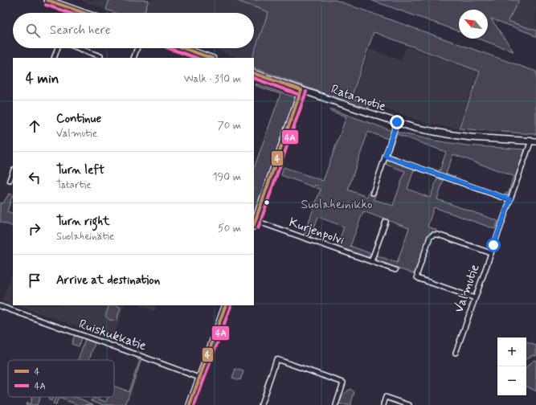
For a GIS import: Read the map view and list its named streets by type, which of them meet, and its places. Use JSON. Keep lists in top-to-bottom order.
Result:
{
  "streets": {
    "street": [
      "Ratamotie",
      "Kurjenpolvi",
      "Valmutie",
      "Ruiskukkatie"
    ]
  },
  "crossings": [
    ["Ratamotie", "Valmutie"]
  ],
  "parks": ["Suolaheinikko"],
  "lines": ["transit line 4", "transit line 4A"],
  "legend": ["4", "4A"],
  "north": "top left",
  "page": {
    "search": "Search here",
    "heading": ["4 min", "Walk · 310 m"],
    "list": [
      ["Continue", "Valmutie", "70 m"],
      ["Turn left", "Tatartie", "190 m"],
      ["Turn right", "Suolaheinätie", "50 m"],
      "Arrive at destination"
    ],
    "map_buttons": ["+", "−"]
  }
}
